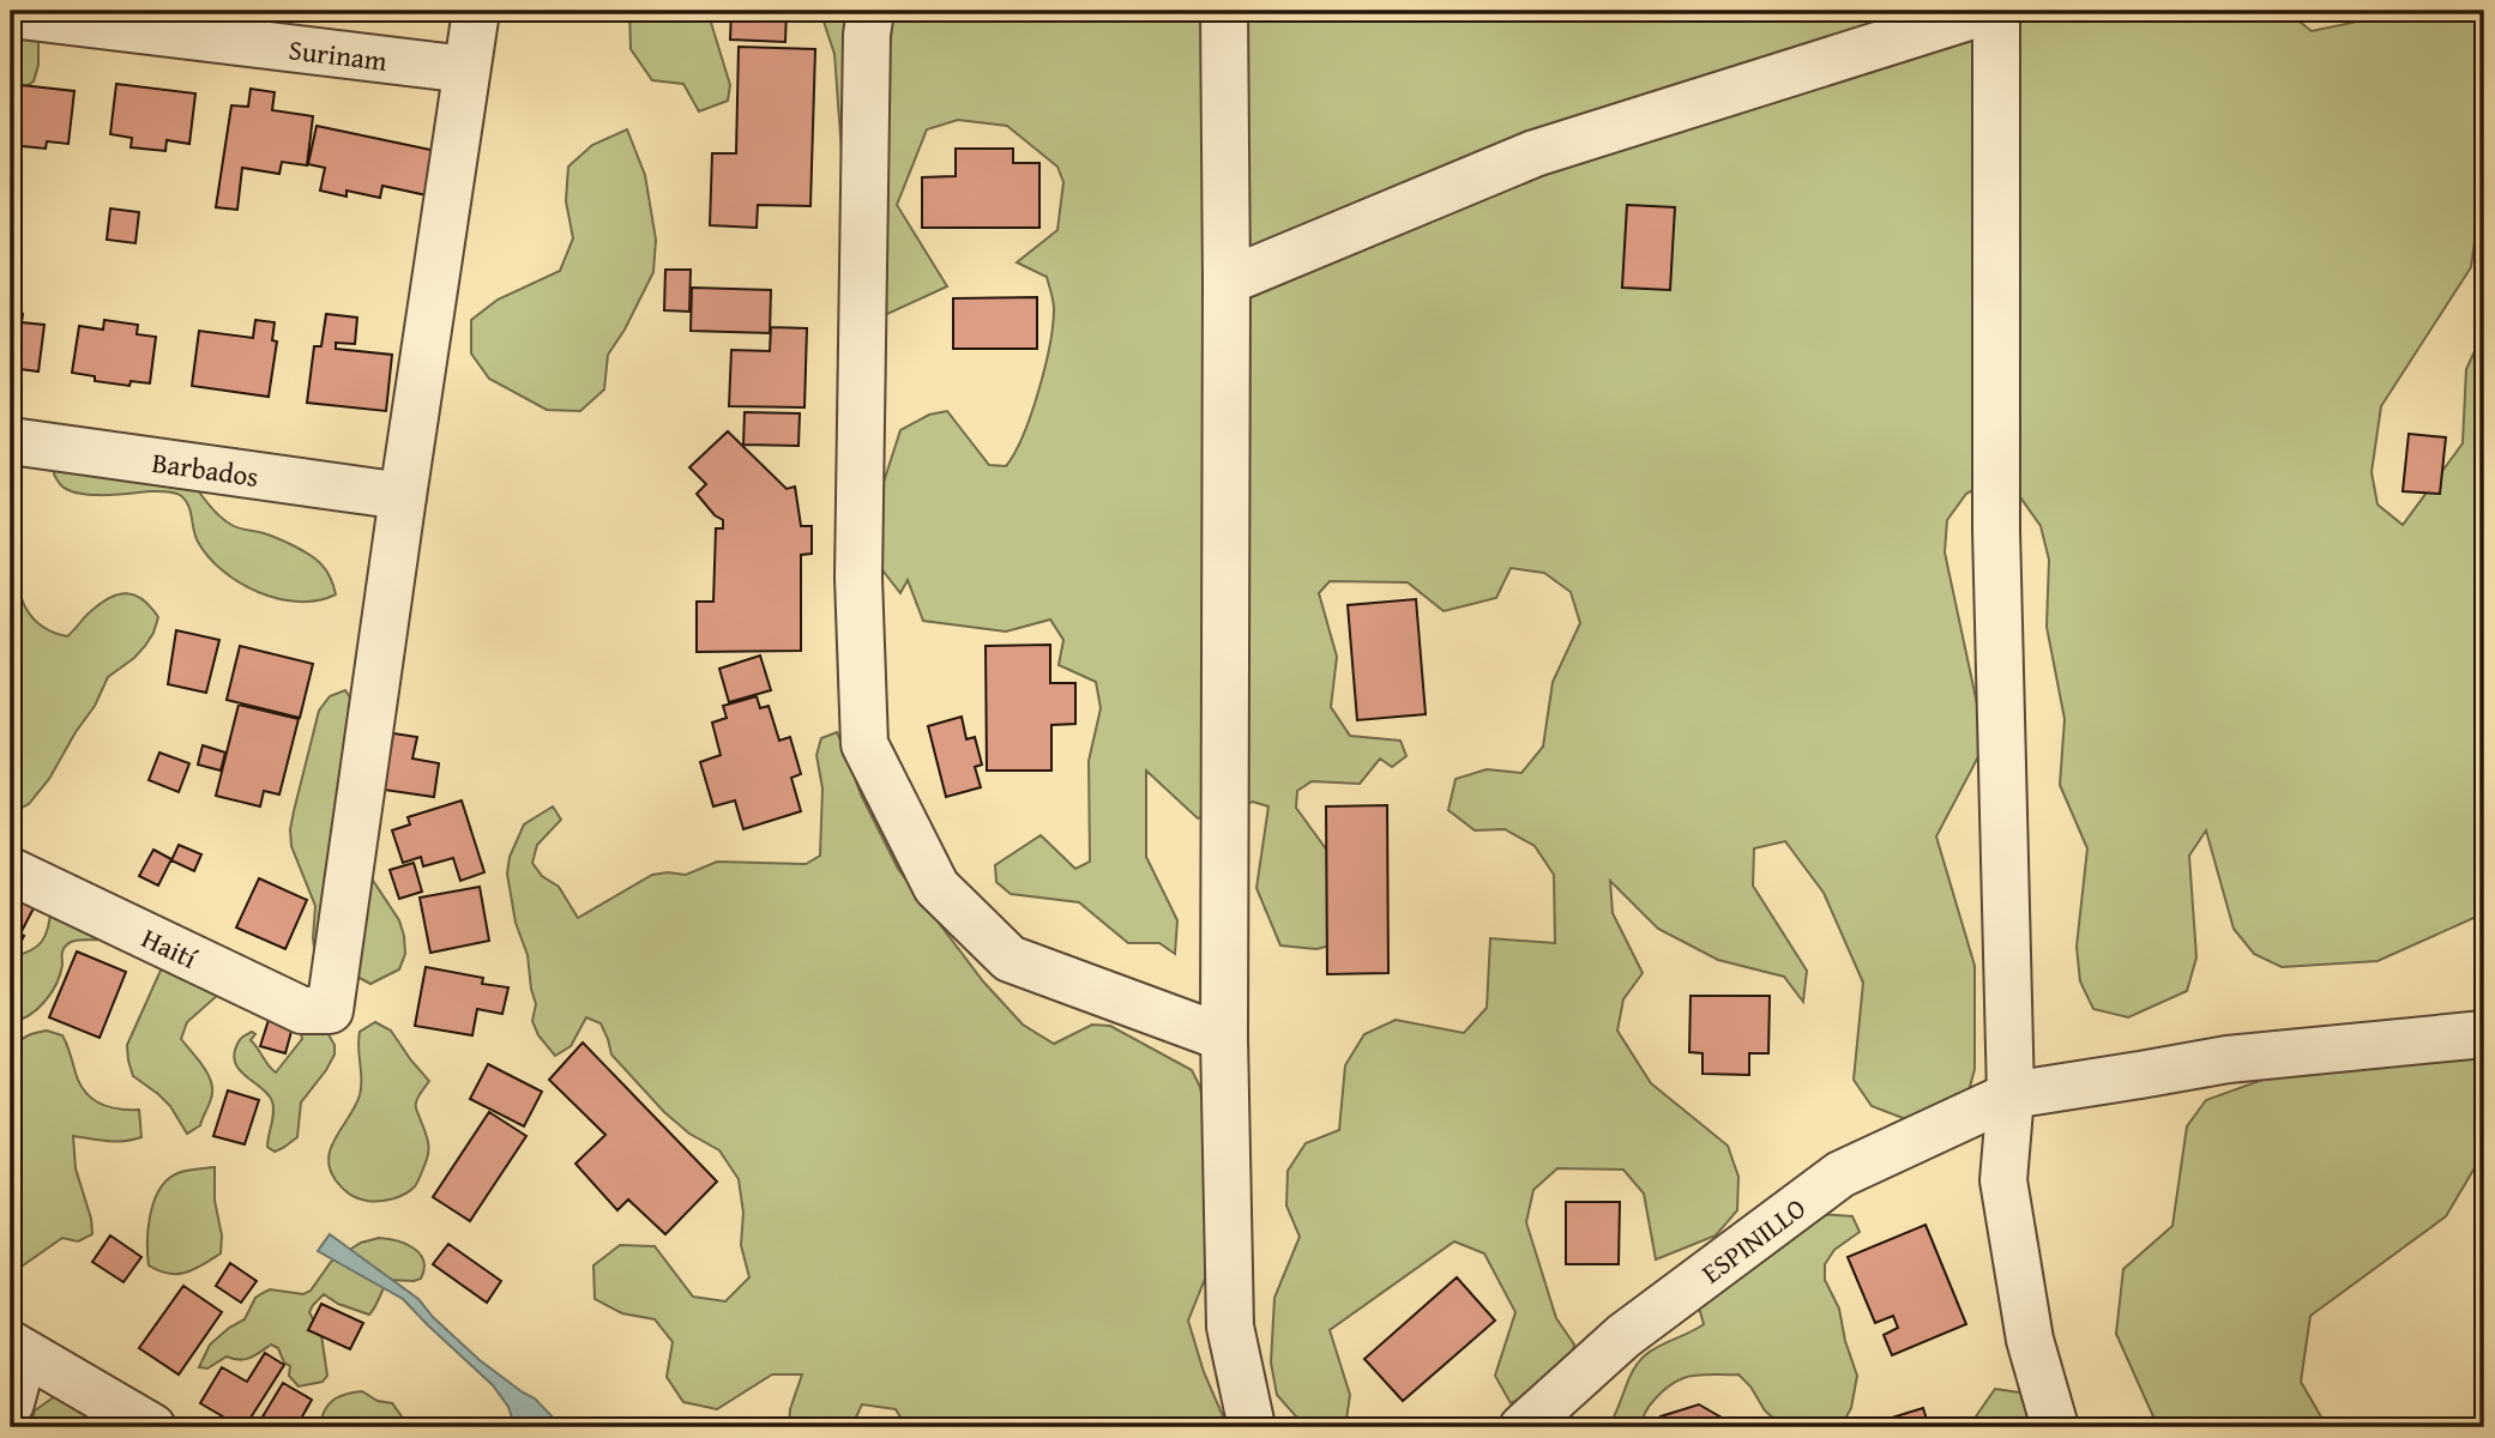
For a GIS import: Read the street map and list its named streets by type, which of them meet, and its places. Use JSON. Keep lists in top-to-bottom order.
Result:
{
  "streets": {
    "street": [
      "Surinam",
      "Barbados",
      "Haití",
      "ESPINILLO"
    ]
  },
  "crossings": [
    ["Barbados", "Haití"]
  ]
}
